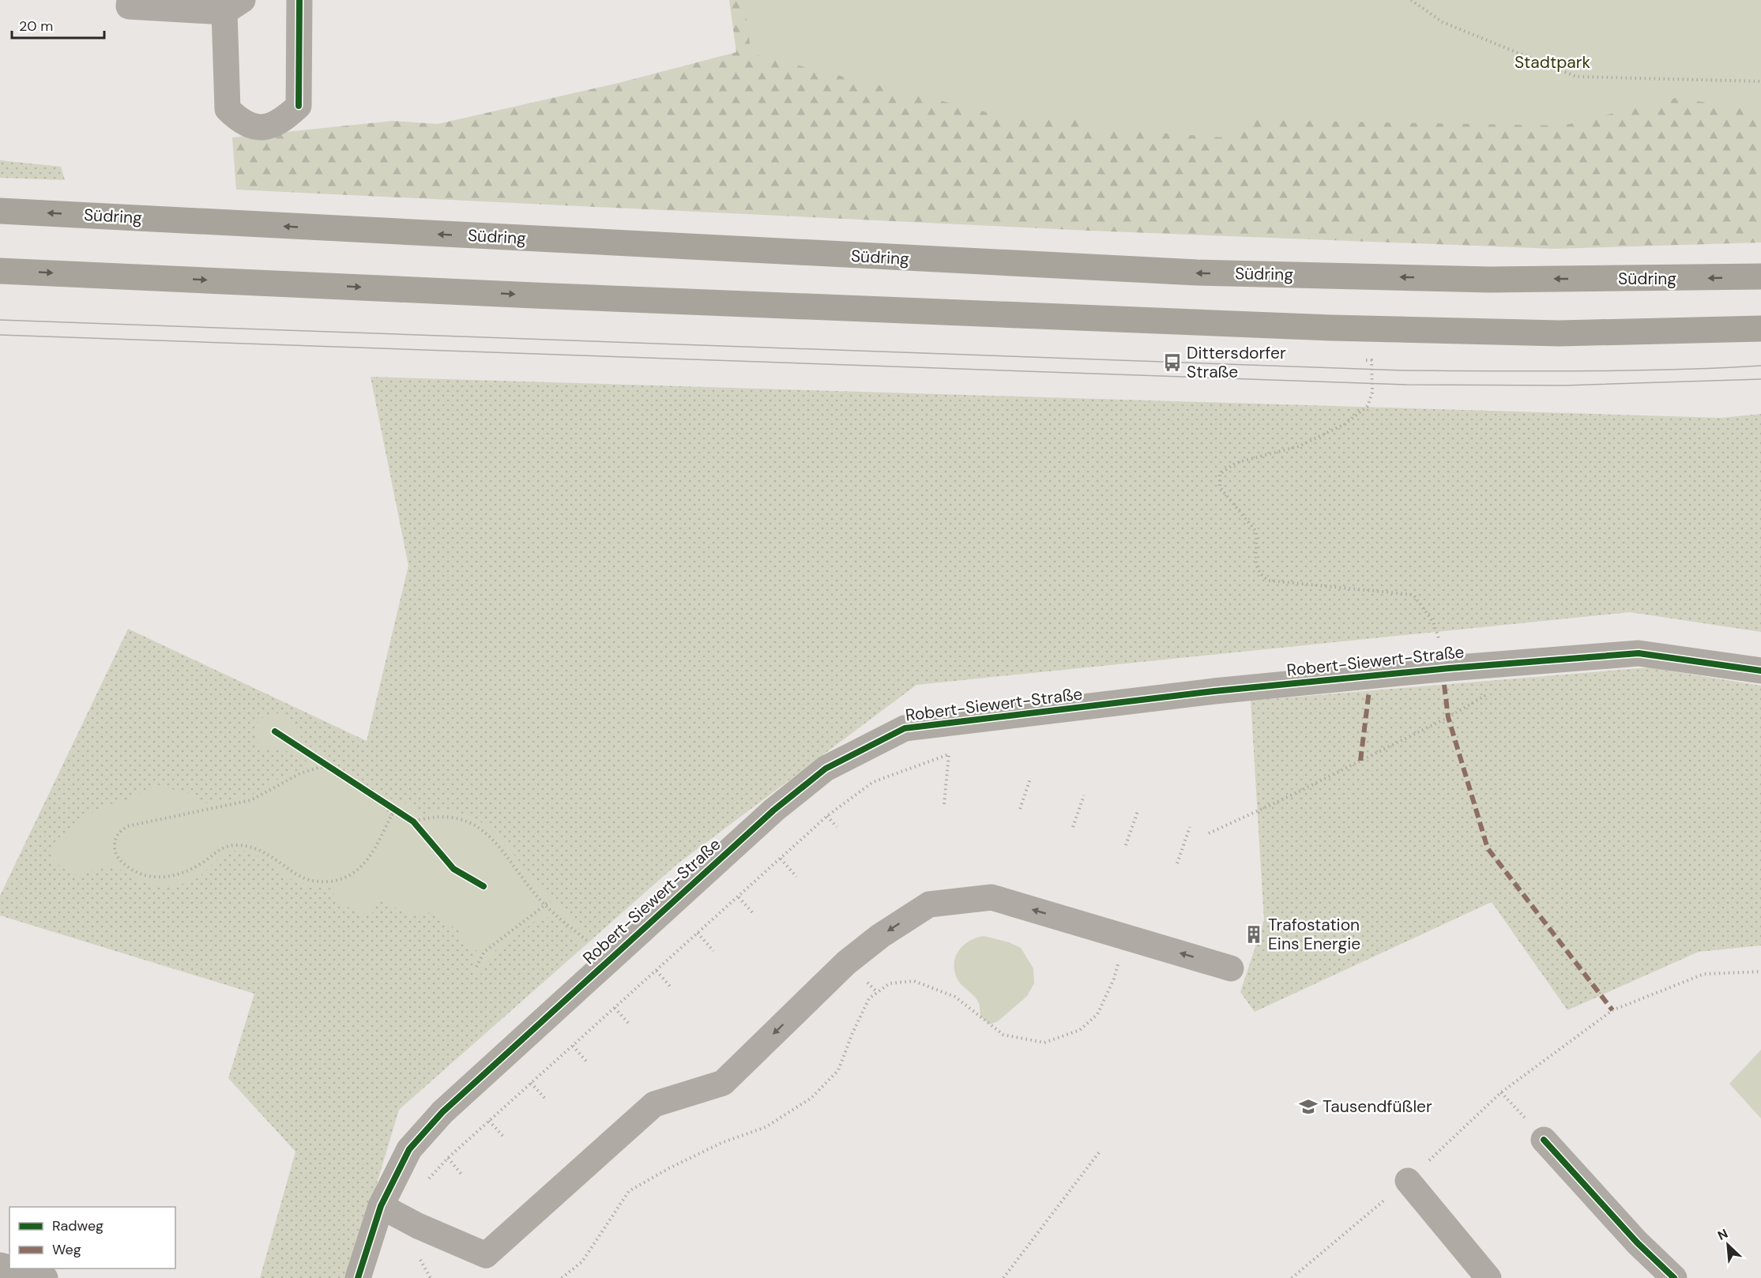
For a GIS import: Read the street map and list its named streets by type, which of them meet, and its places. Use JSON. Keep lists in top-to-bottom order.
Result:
{
  "streets": {
    "main road": ["Südring"],
    "street": ["Robert-Siewert-Straße"]
  },
  "parks": ["Stadtpark"],
  "places": {
    "bus stop": ["Dittersdorfer Straße"],
    "building": ["Trafostation Eins Energie"],
    "school or university": ["Tausendfüßler"]
  },
  "legend": ["Radweg", "Weg"],
  "scale_bar": "20 m",
  "north": "top left"
}
